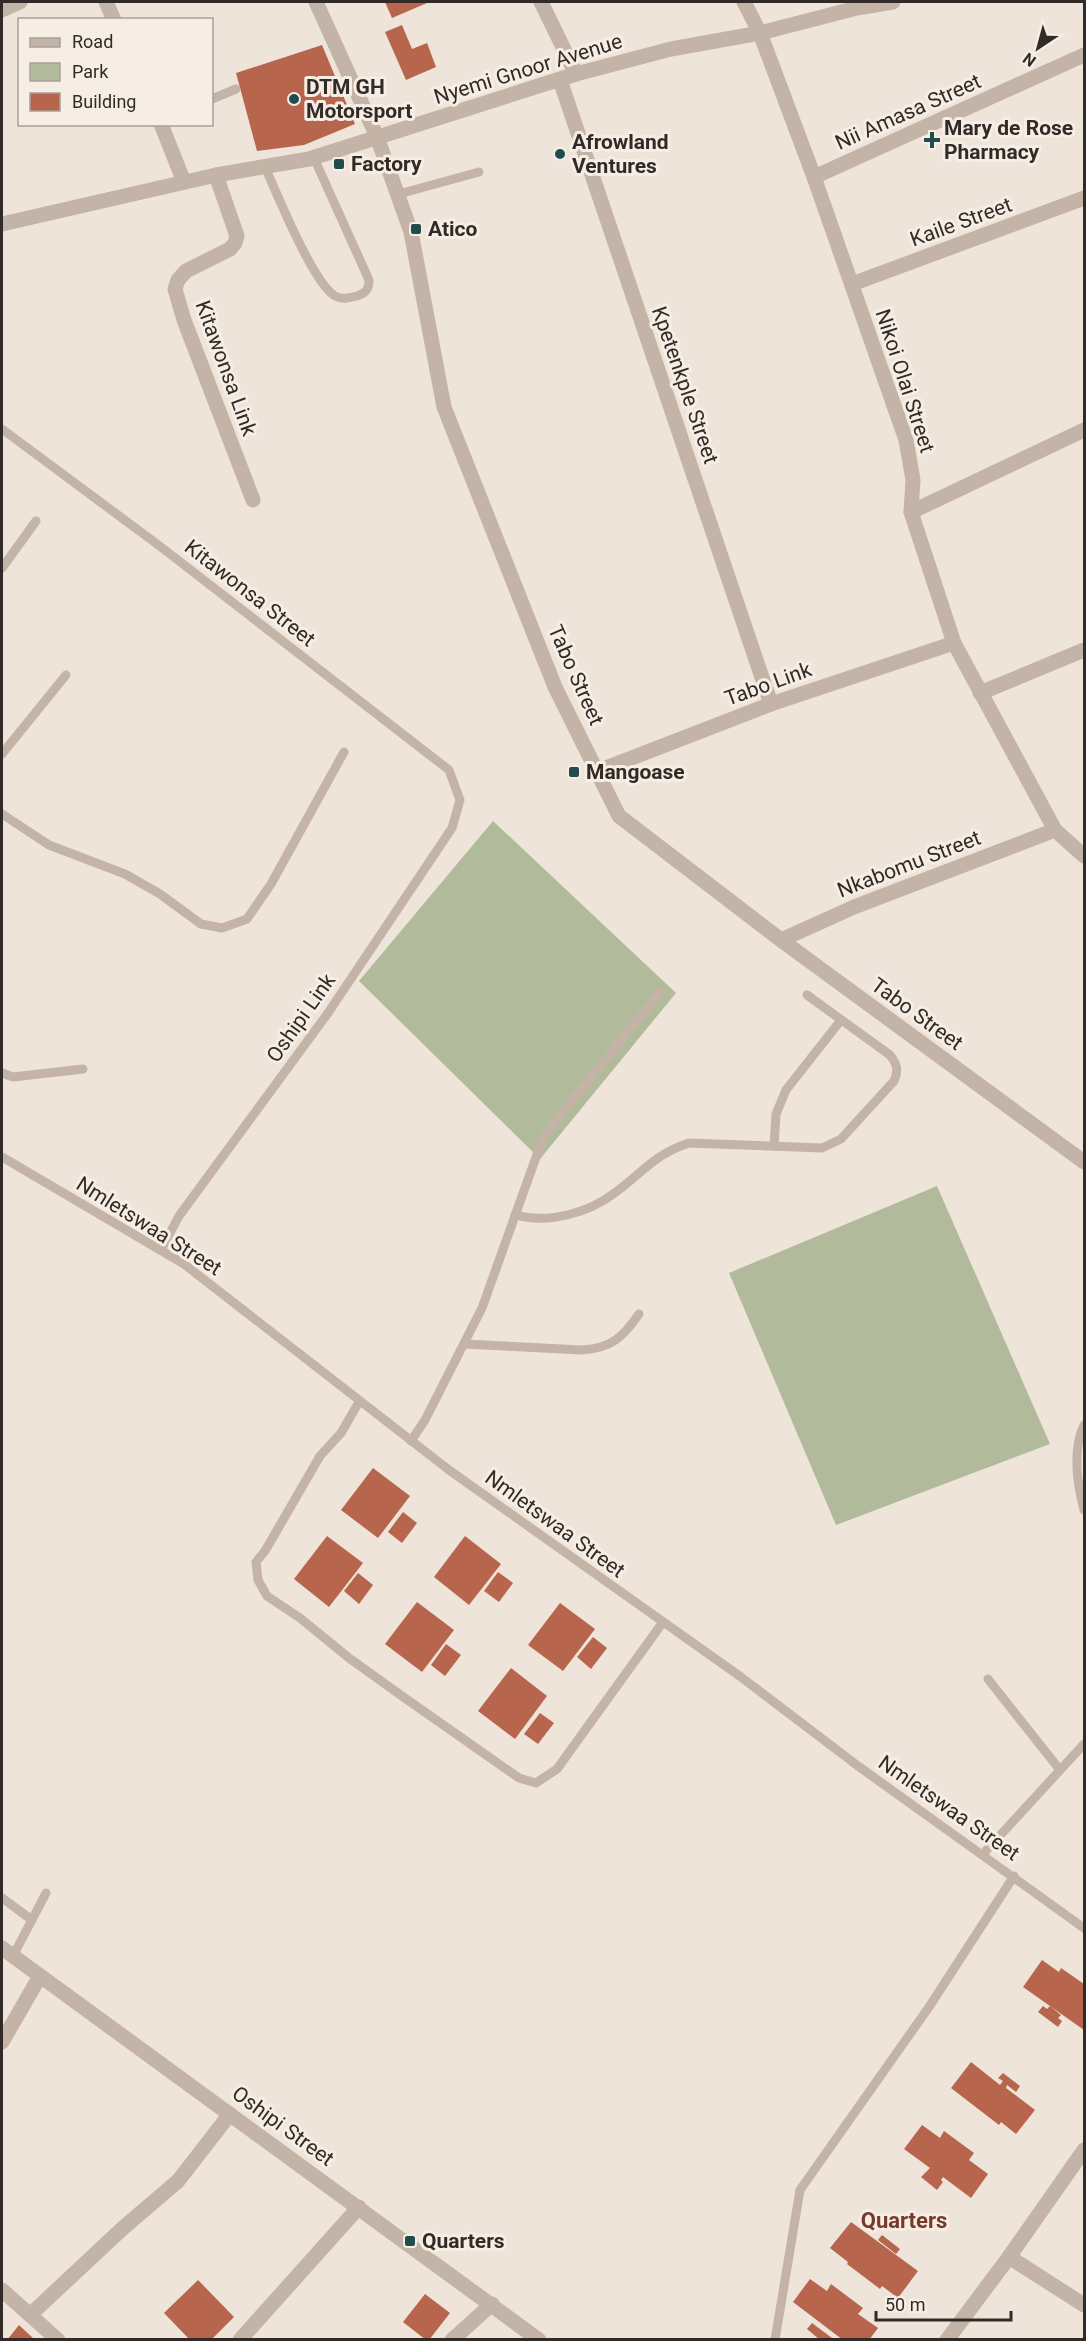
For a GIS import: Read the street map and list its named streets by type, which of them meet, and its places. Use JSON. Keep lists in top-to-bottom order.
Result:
{
  "streets": {
    "street": [
      "Nyemi Gnoor Avenue",
      "Nii Amasa Street",
      "Kaile Street",
      "Kitawonsa Link",
      "Nikoi Olai Street",
      "Kpetenkple Street",
      "Tabo Street",
      "Tabo Link",
      "Nkabomu Street",
      "Oshipi Street"
    ],
    "lane": ["Kitawonsa Street", "Oshipi Link", "Nmletswaa Street"]
  },
  "crossings": [
    ["Nyemi Gnoor Avenue", "Kitawonsa Link"],
    ["Nyemi Gnoor Avenue", "Nikoi Olai Street"],
    ["Nyemi Gnoor Avenue", "Kpetenkple Street"],
    ["Nyemi Gnoor Avenue", "Tabo Street"],
    ["Nii Amasa Street", "Nikoi Olai Street"],
    ["Kaile Street", "Nikoi Olai Street"],
    ["Nikoi Olai Street", "Tabo Link"],
    ["Nikoi Olai Street", "Nkabomu Street"],
    ["Kpetenkple Street", "Tabo Link"],
    ["Kitawonsa Street", "Oshipi Link"],
    ["Tabo Street", "Tabo Link"],
    ["Tabo Street", "Nkabomu Street"],
    ["Oshipi Link", "Nmletswaa Street"]
  ],
  "districts": ["Quarters"],
  "places": {
    "other": ["DTM GH Motorsport", "Afrowland Ventures"],
    "health": ["Mary de Rose Pharmacy"],
    "transit": [
      "Factory",
      "Atico",
      "Mangoase",
      "Quarters"
    ]
  },
  "legend": ["Road", "Park", "Building"],
  "scale_bar": "50 m",
  "north": "bottom left"
}
